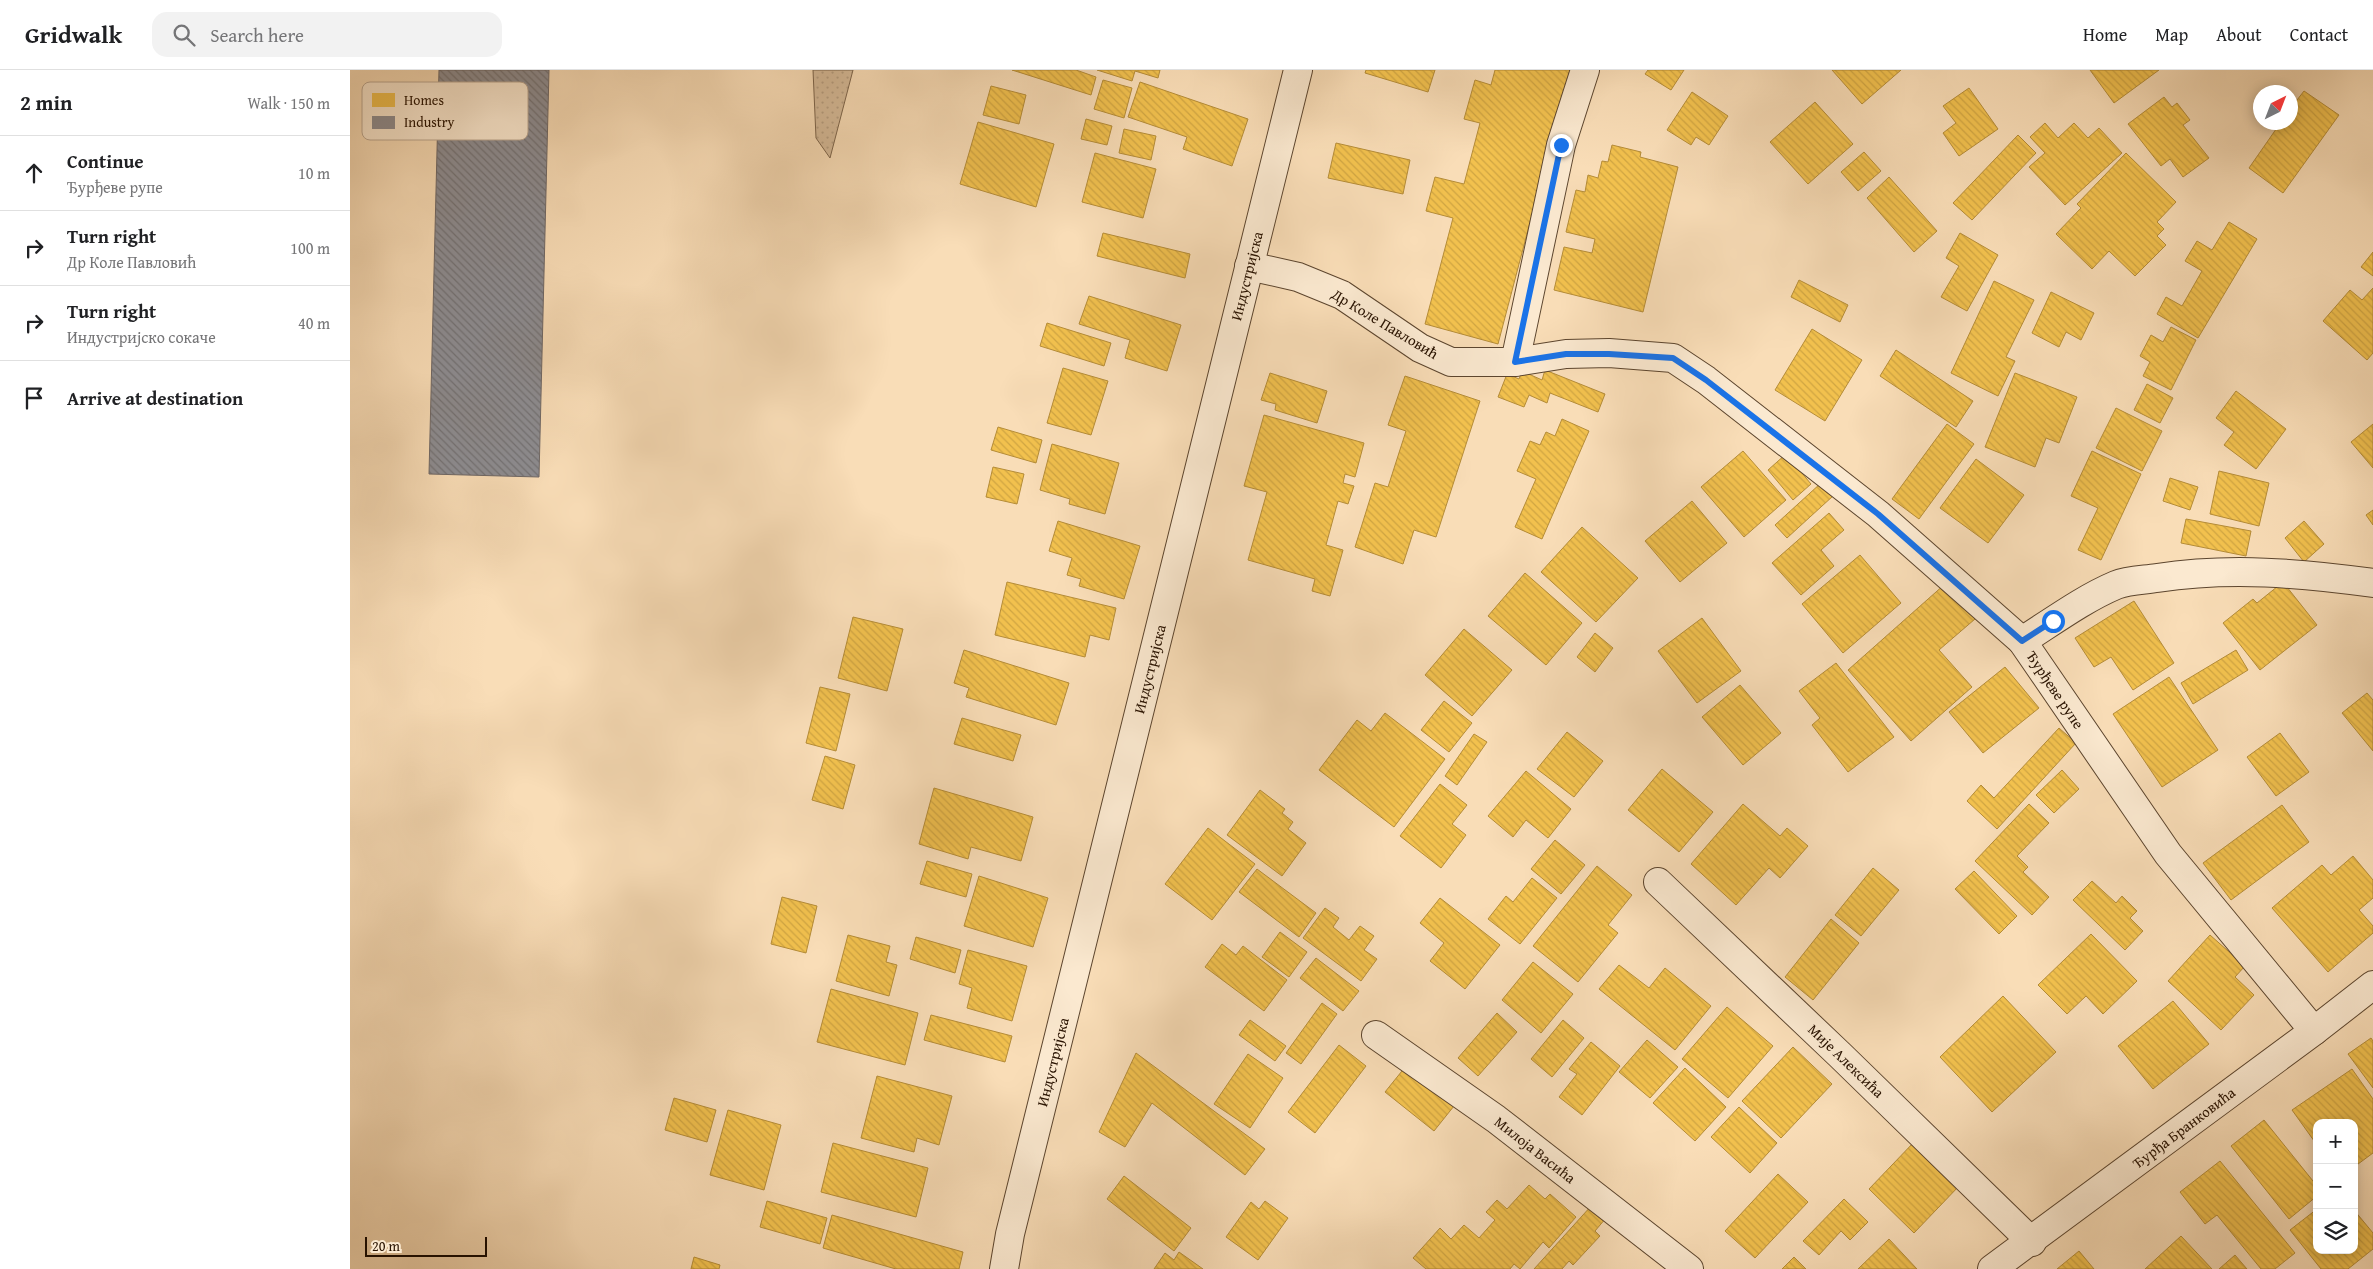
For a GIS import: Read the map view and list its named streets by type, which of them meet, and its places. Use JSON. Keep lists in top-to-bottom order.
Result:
{
  "streets": {
    "street": [
      "Индустријска",
      "Др Коле Павловић",
      "Ђурђеве рупе",
      "Мије Алексића",
      "Ђурђа Бранковића",
      "Милоја Васића"
    ]
  },
  "crossings": [
    ["Индустријска", "Др Коле Павловић"],
    ["Др Коле Павловић", "Ђурђеве рупе"],
    ["Ђурђеве рупе", "Ђурђа Бранковића"],
    ["Мије Алексића", "Ђурђа Бранковића"]
  ],
  "legend": ["Homes", "Industry"],
  "scale_bar": "20 m",
  "north": "top right",
  "page": {
    "header": "Gridwalk",
    "search": "Search here",
    "nav": [
      "Home",
      "Map",
      "About",
      "Contact"
    ],
    "heading": ["2 min", "Walk · 150 m"],
    "list": [
      ["Continue", "Ђурђеве рупе", "10 m"],
      ["Turn right", "Др Коле Павловић", "100 m"],
      ["Turn right", "Индустријско сокаче", "40 m"],
      "Arrive at destination"
    ],
    "map_buttons": ["+", "−"],
    "scale": "20 m"
  }
}
